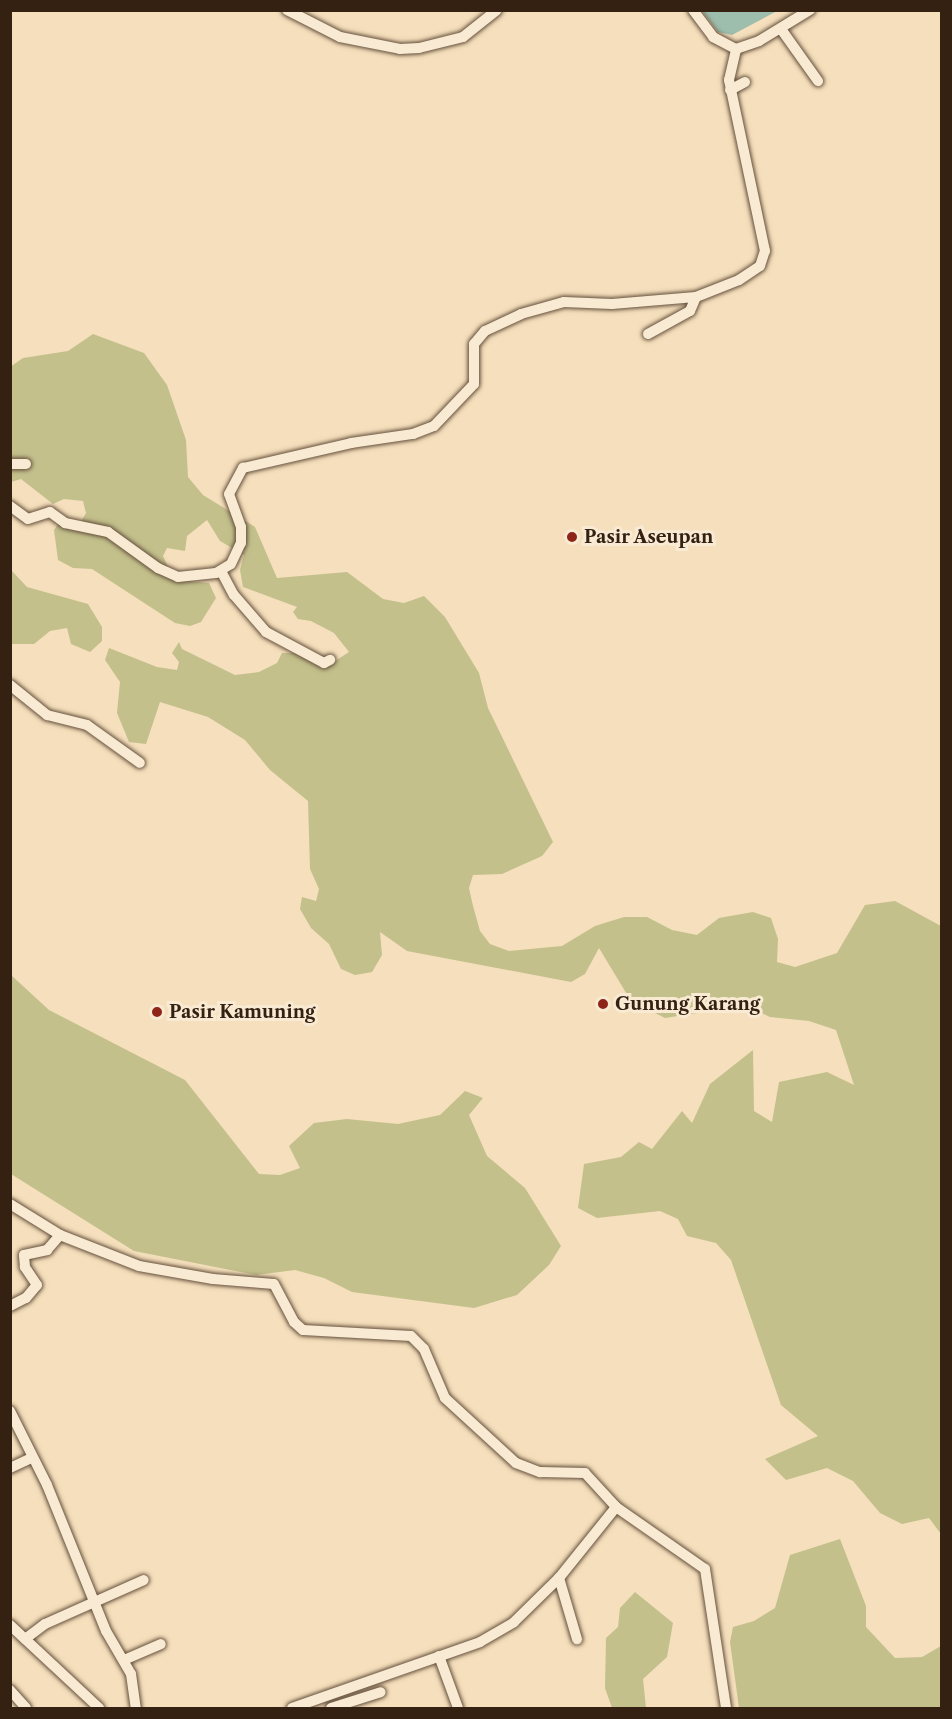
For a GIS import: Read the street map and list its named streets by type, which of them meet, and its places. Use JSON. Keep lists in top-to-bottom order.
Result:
{
  "places": ["Pasir Aseupan", "Gunung Karang", "Pasir Kamuning"]
}
